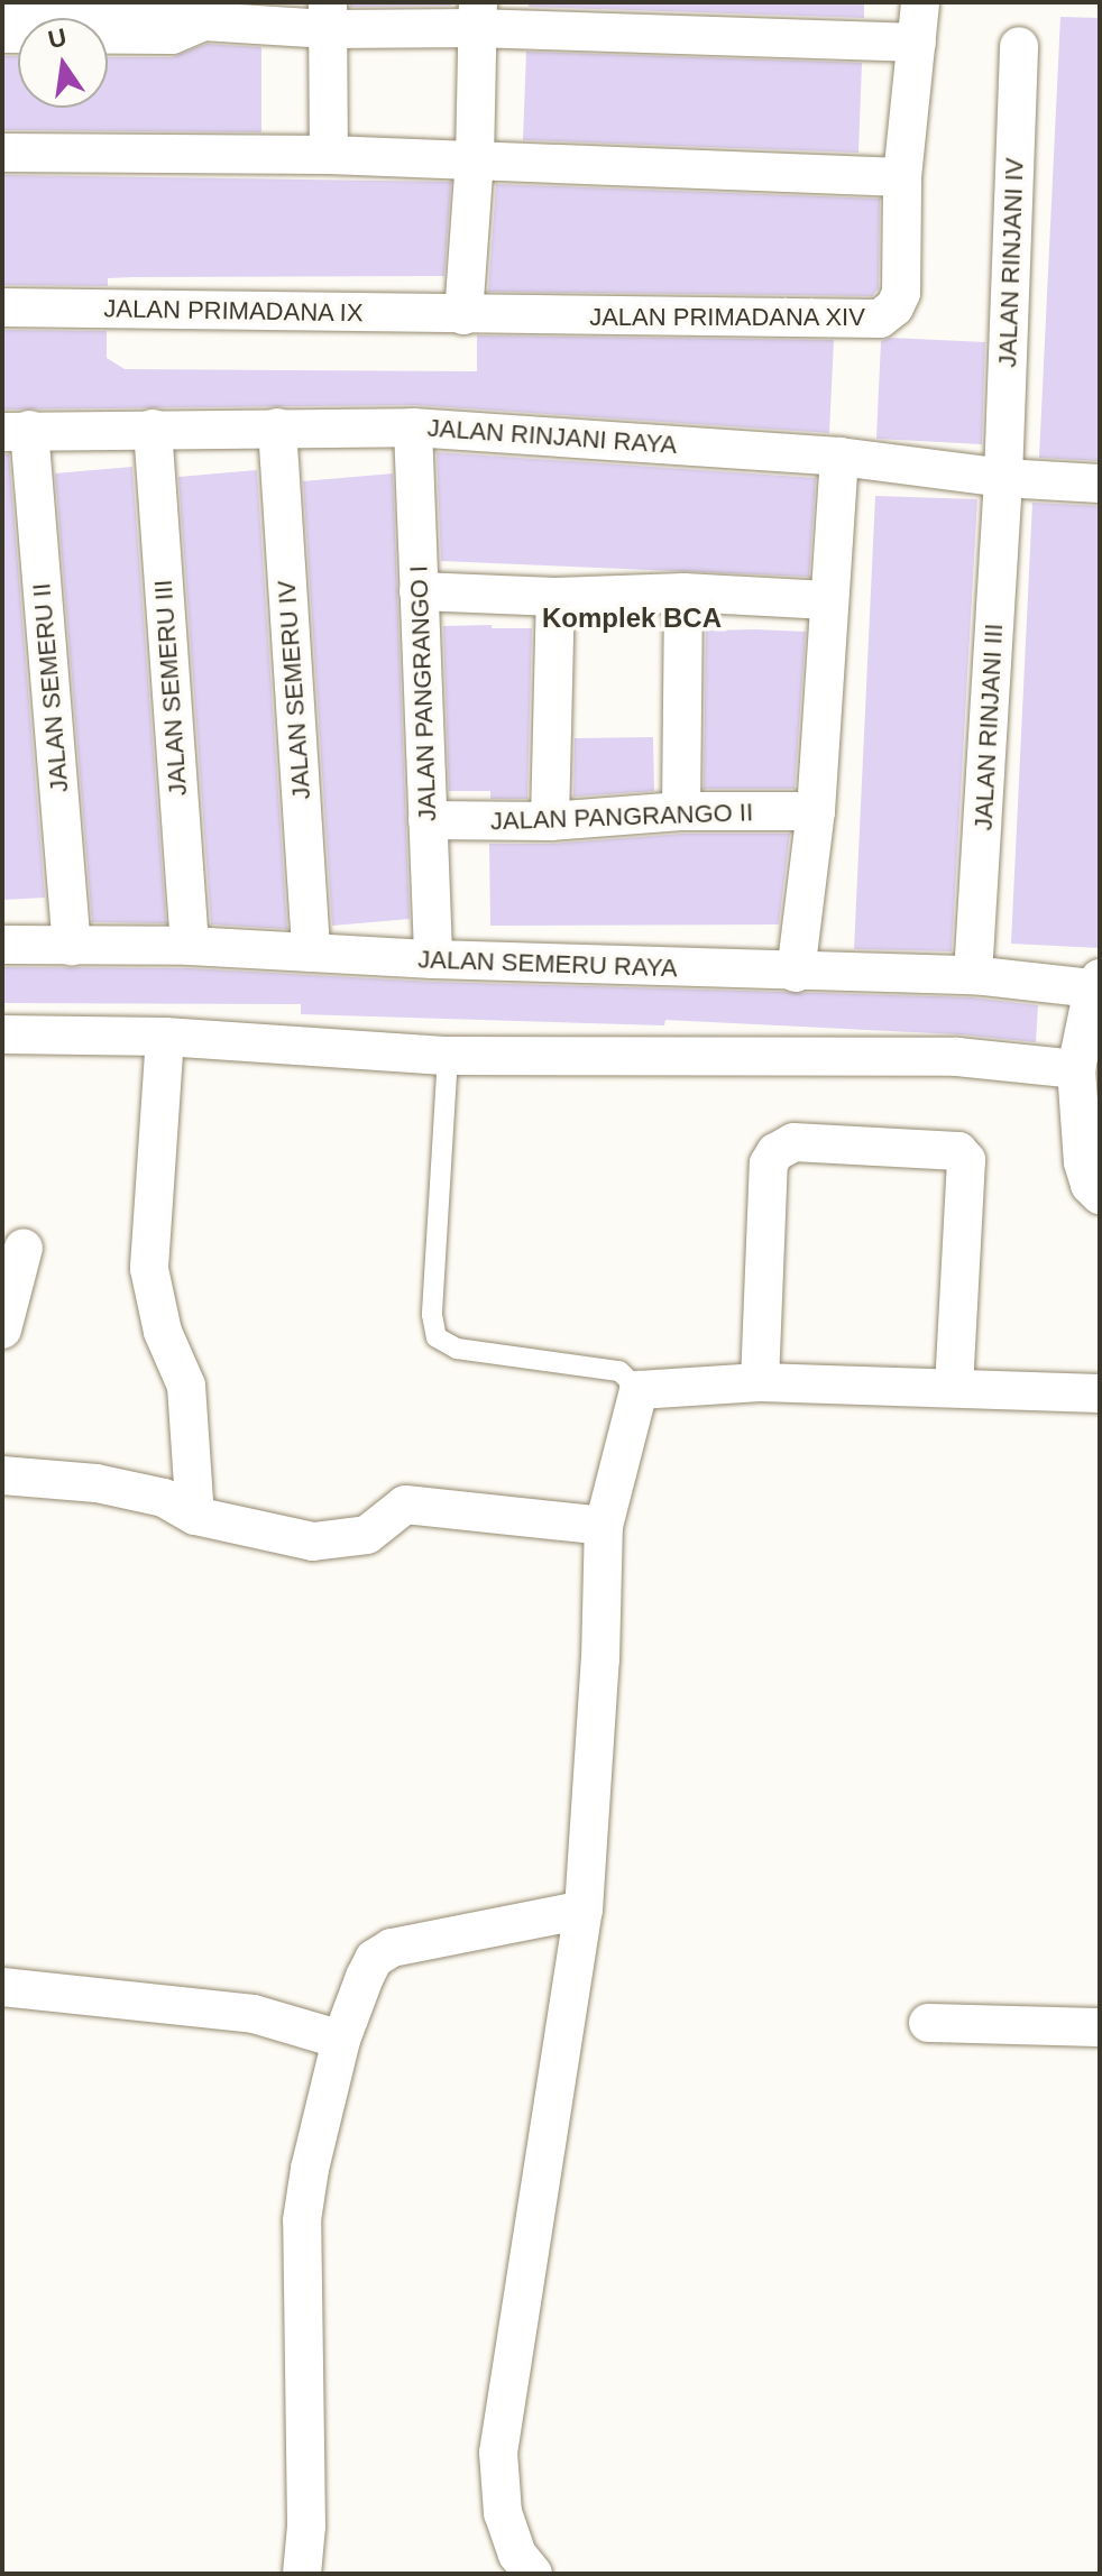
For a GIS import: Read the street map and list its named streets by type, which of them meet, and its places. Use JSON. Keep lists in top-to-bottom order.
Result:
{
  "streets": {
    "street": [
      "JALAN RINJANI IV",
      "JALAN PRIMADANA IX",
      "JALAN PRIMADANA XIV",
      "JALAN RINJANI RAYA",
      "JALAN SEMERU II",
      "JALAN SEMERU III",
      "JALAN SEMERU IV",
      "JALAN PANGRANGO I",
      "JALAN RINJANI III",
      "JALAN PANGRANGO II",
      "JALAN SEMERU RAYA"
    ]
  },
  "crossings": [
    ["JALAN RINJANI IV", "JALAN RINJANI RAYA"],
    ["JALAN RINJANI IV", "JALAN RINJANI III"],
    ["JALAN PRIMADANA IX", "JALAN PRIMADANA XIV"],
    ["JALAN RINJANI RAYA", "JALAN SEMERU II"],
    ["JALAN RINJANI RAYA", "JALAN SEMERU III"],
    ["JALAN RINJANI RAYA", "JALAN SEMERU IV"],
    ["JALAN RINJANI RAYA", "JALAN PANGRANGO I"],
    ["JALAN RINJANI RAYA", "JALAN RINJANI III"],
    ["JALAN SEMERU II", "JALAN SEMERU RAYA"],
    ["JALAN SEMERU III", "JALAN SEMERU RAYA"],
    ["JALAN SEMERU IV", "JALAN SEMERU RAYA"],
    ["JALAN PANGRANGO I", "JALAN PANGRANGO II"],
    ["JALAN PANGRANGO I", "JALAN SEMERU RAYA"],
    ["JALAN RINJANI III", "JALAN SEMERU RAYA"]
  ],
  "districts": ["Komplek BCA"],
  "north": "top"
}
